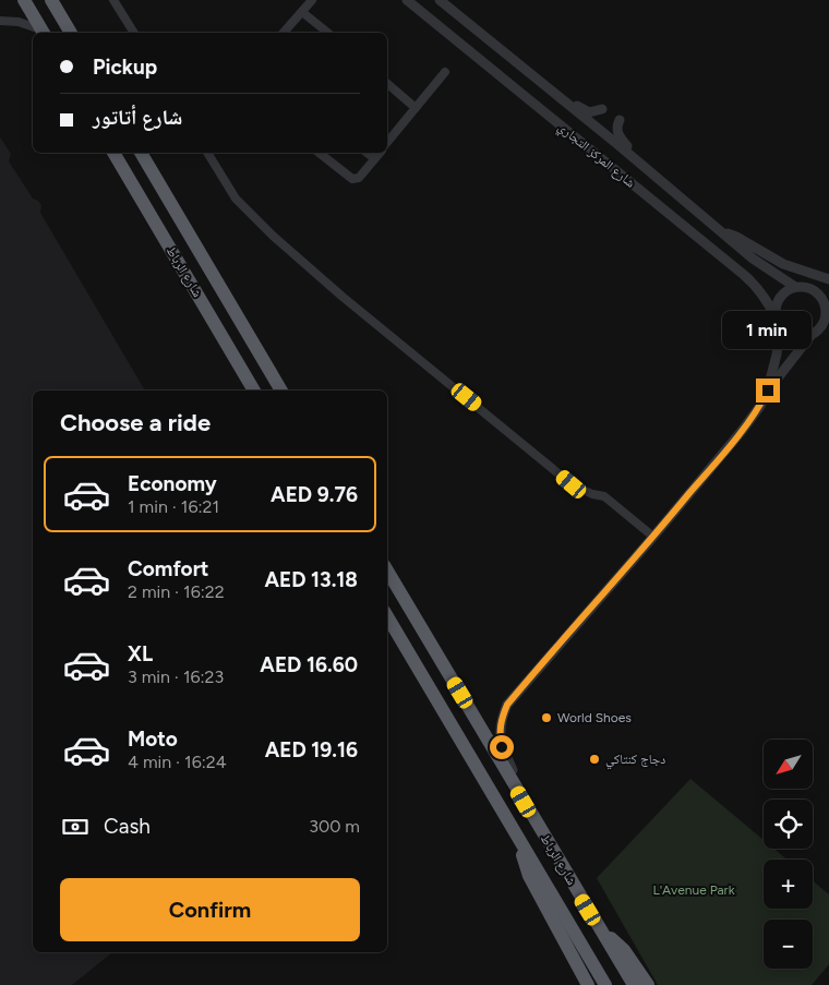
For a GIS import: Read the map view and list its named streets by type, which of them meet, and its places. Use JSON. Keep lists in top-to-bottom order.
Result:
{
  "streets": {
    "highway": ["شارع الرباط"],
    "street": ["شارع المركز التجاري"]
  },
  "parks": ["L'Avenue Park"],
  "places": ["World Shoes", "دجاج كنتاكي"],
  "north": "bottom left",
  "page": {
    "banner": ["Pickup", "شارع أتاتور"],
    "bubble": "1 min",
    "heading": "Choose a ride",
    "list": [
      {
        "name": "Economy",
        "note": "1 min · 16:21",
        "value": "AED 9.76"
      },
      {
        "name": "Comfort",
        "note": "2 min · 16:22",
        "value": "AED 13.18"
      },
      {
        "name": "XL",
        "note": "3 min · 16:23",
        "value": "AED 16.60"
      },
      {
        "name": "Moto",
        "note": "4 min · 16:24",
        "value": "AED 19.16"
      }
    ],
    "map_buttons": ["+", "−"],
    "pay": ["Cash", "300 m"],
    "buttons": "Confirm"
  }
}
